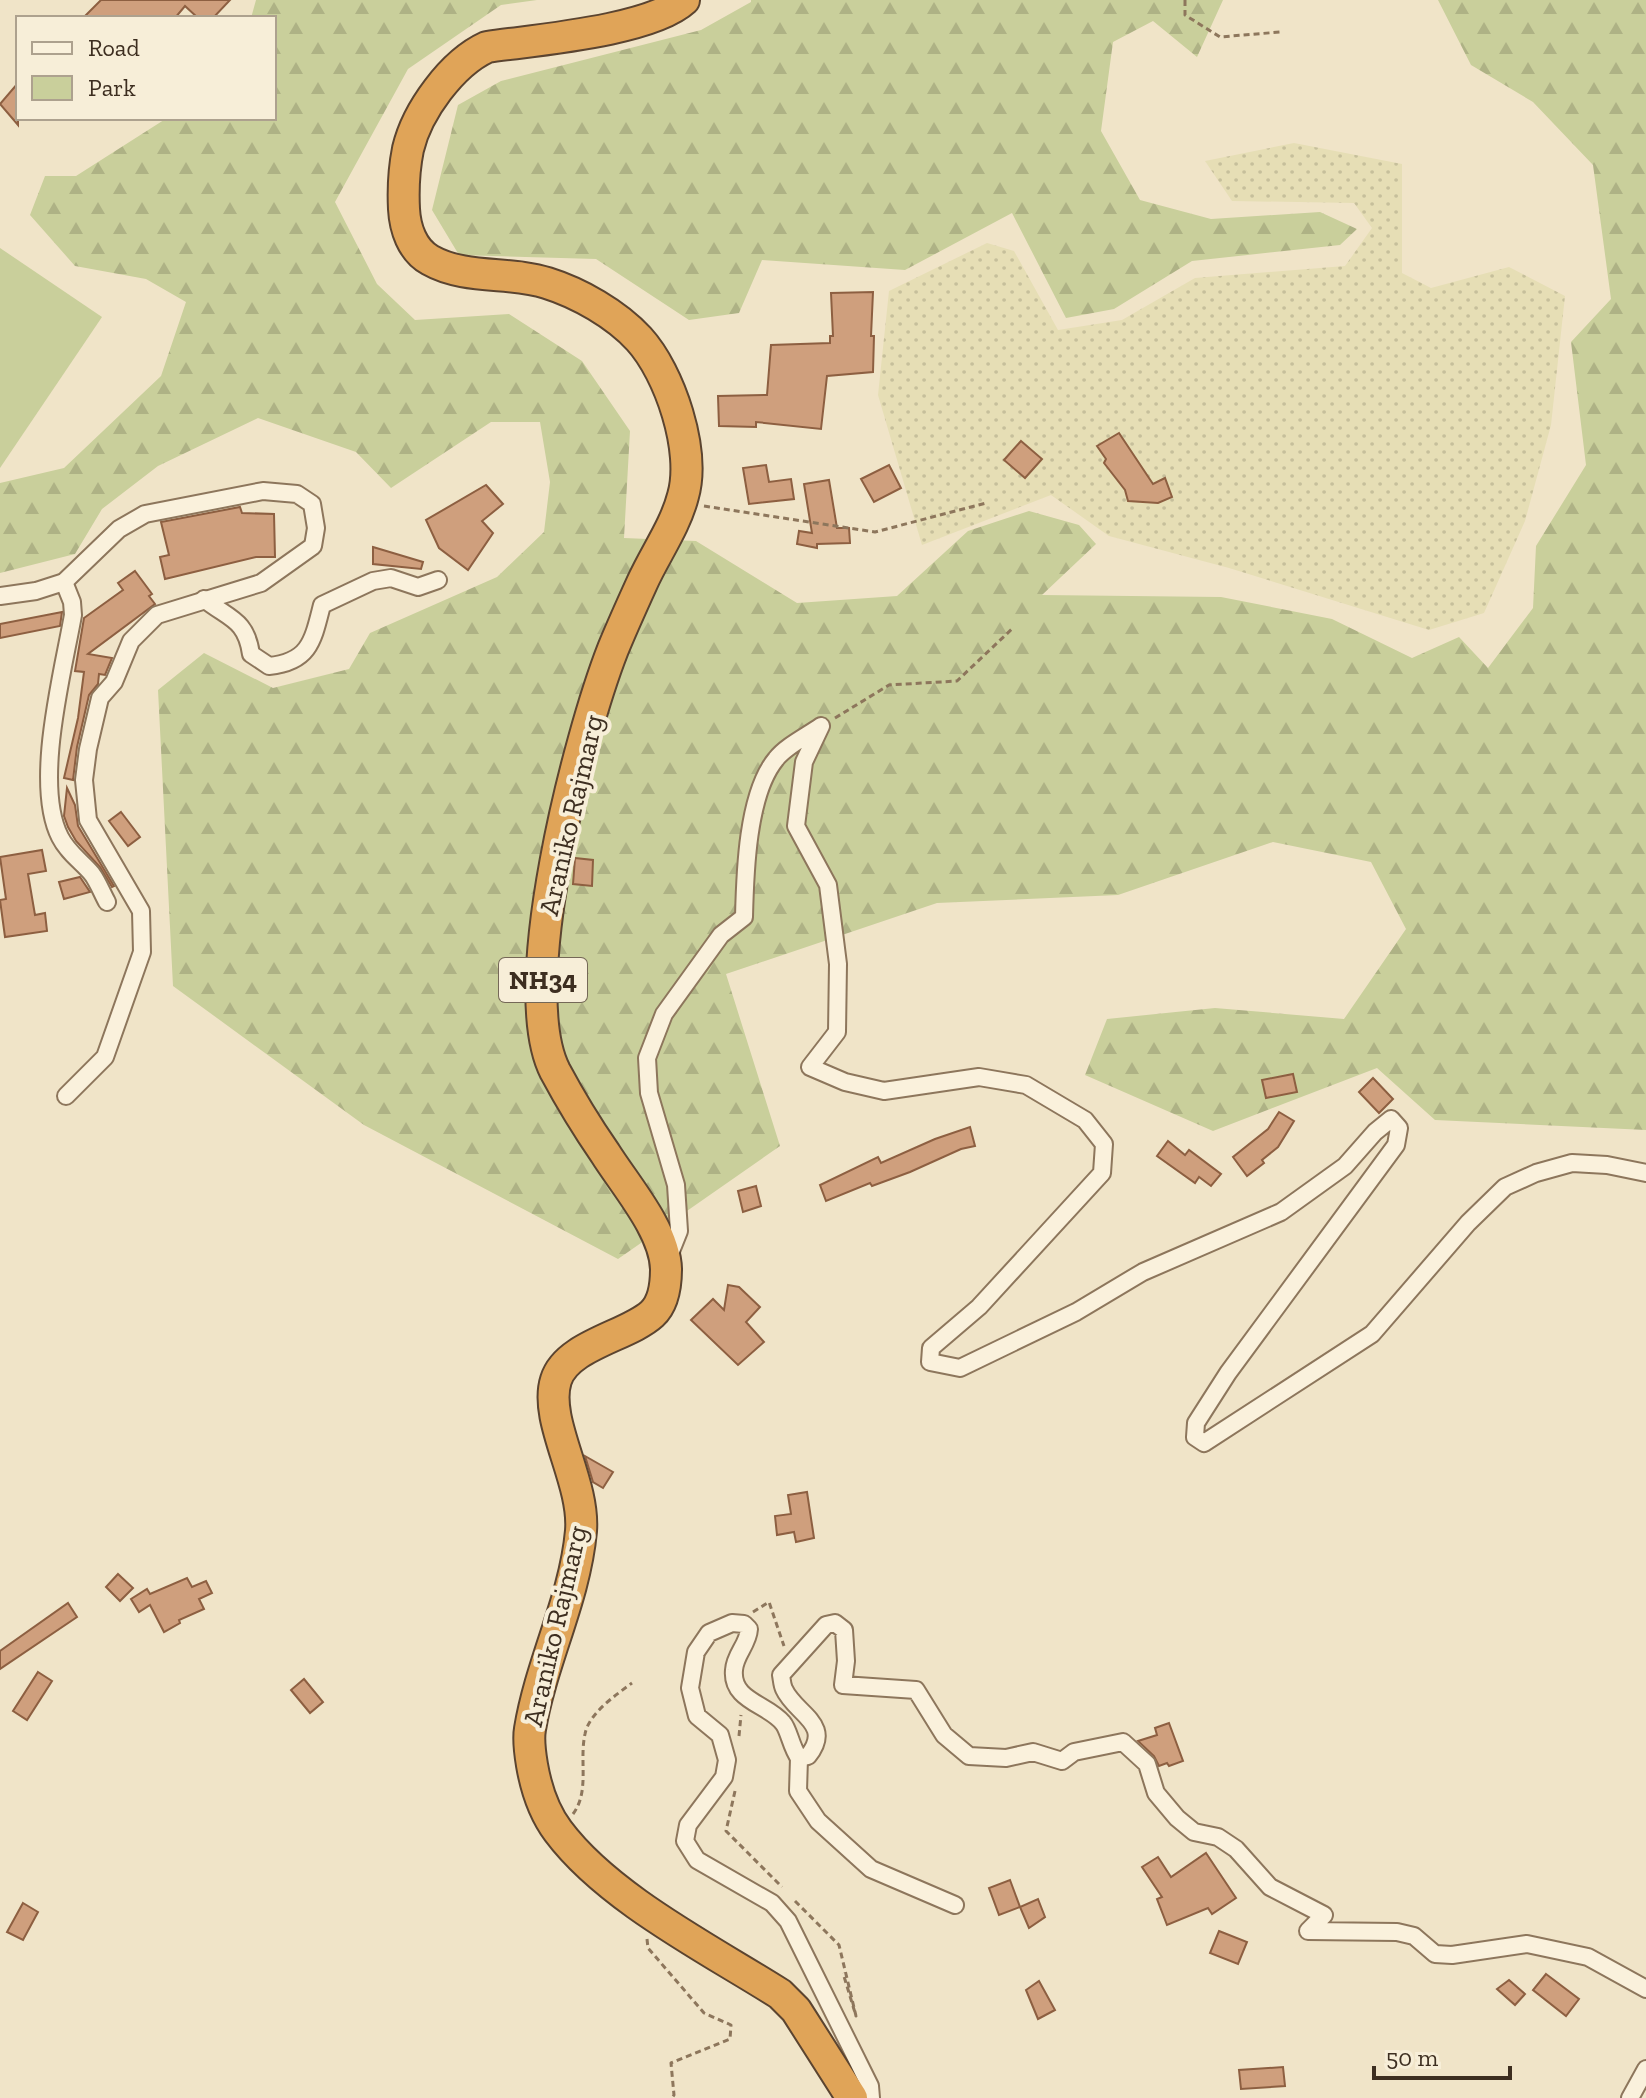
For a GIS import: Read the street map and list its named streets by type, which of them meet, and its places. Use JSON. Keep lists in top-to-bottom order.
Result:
{
  "streets": {
    "highway": ["Araniko Rajmarg", "NH34"]
  },
  "legend": ["Road", "Park"],
  "scale_bar": "50 m"
}
